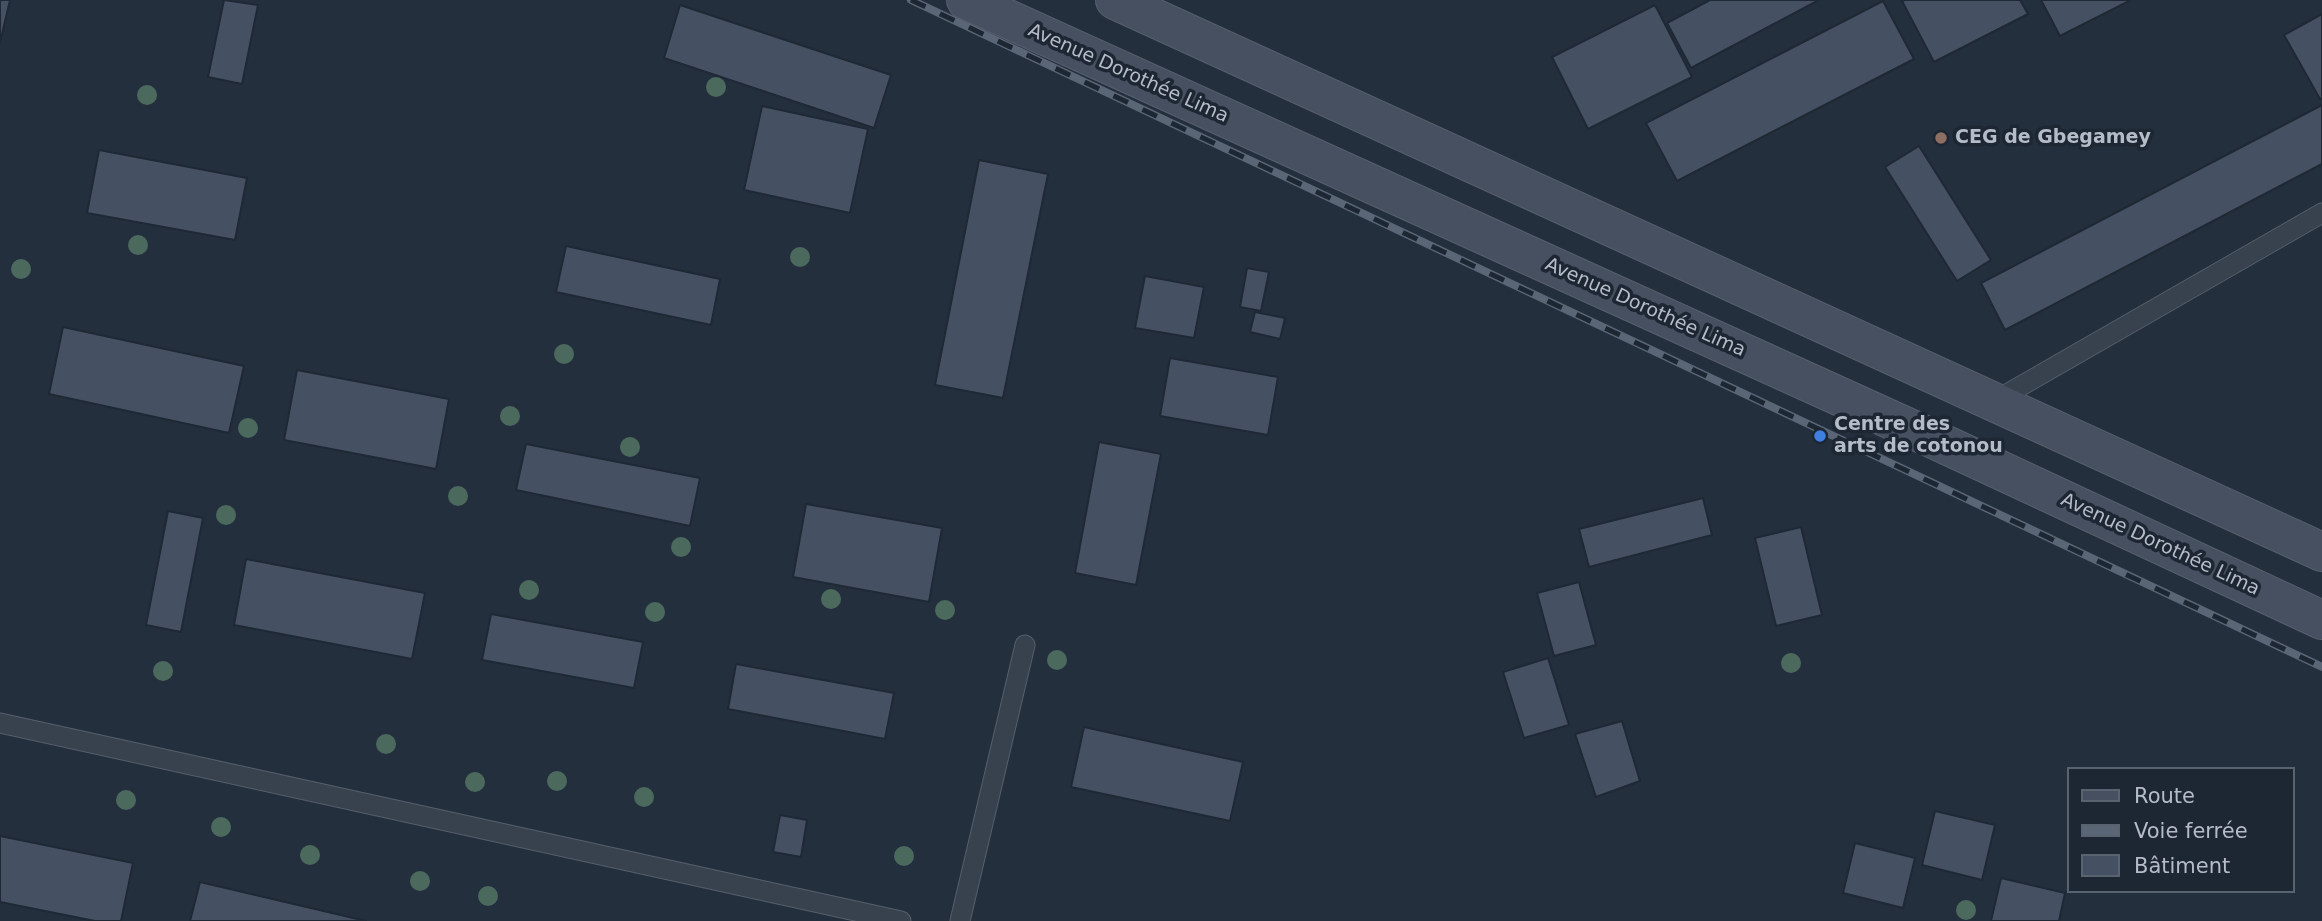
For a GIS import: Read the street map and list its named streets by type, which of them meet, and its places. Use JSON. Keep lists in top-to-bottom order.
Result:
{
  "streets": {
    "main road": ["Avenue Dorothée Lima"]
  },
  "places": ["CEG de Gbegamey", "Centre des arts de cotonou"],
  "legend": ["Route", "Voie ferrée", "Bâtiment"]
}
